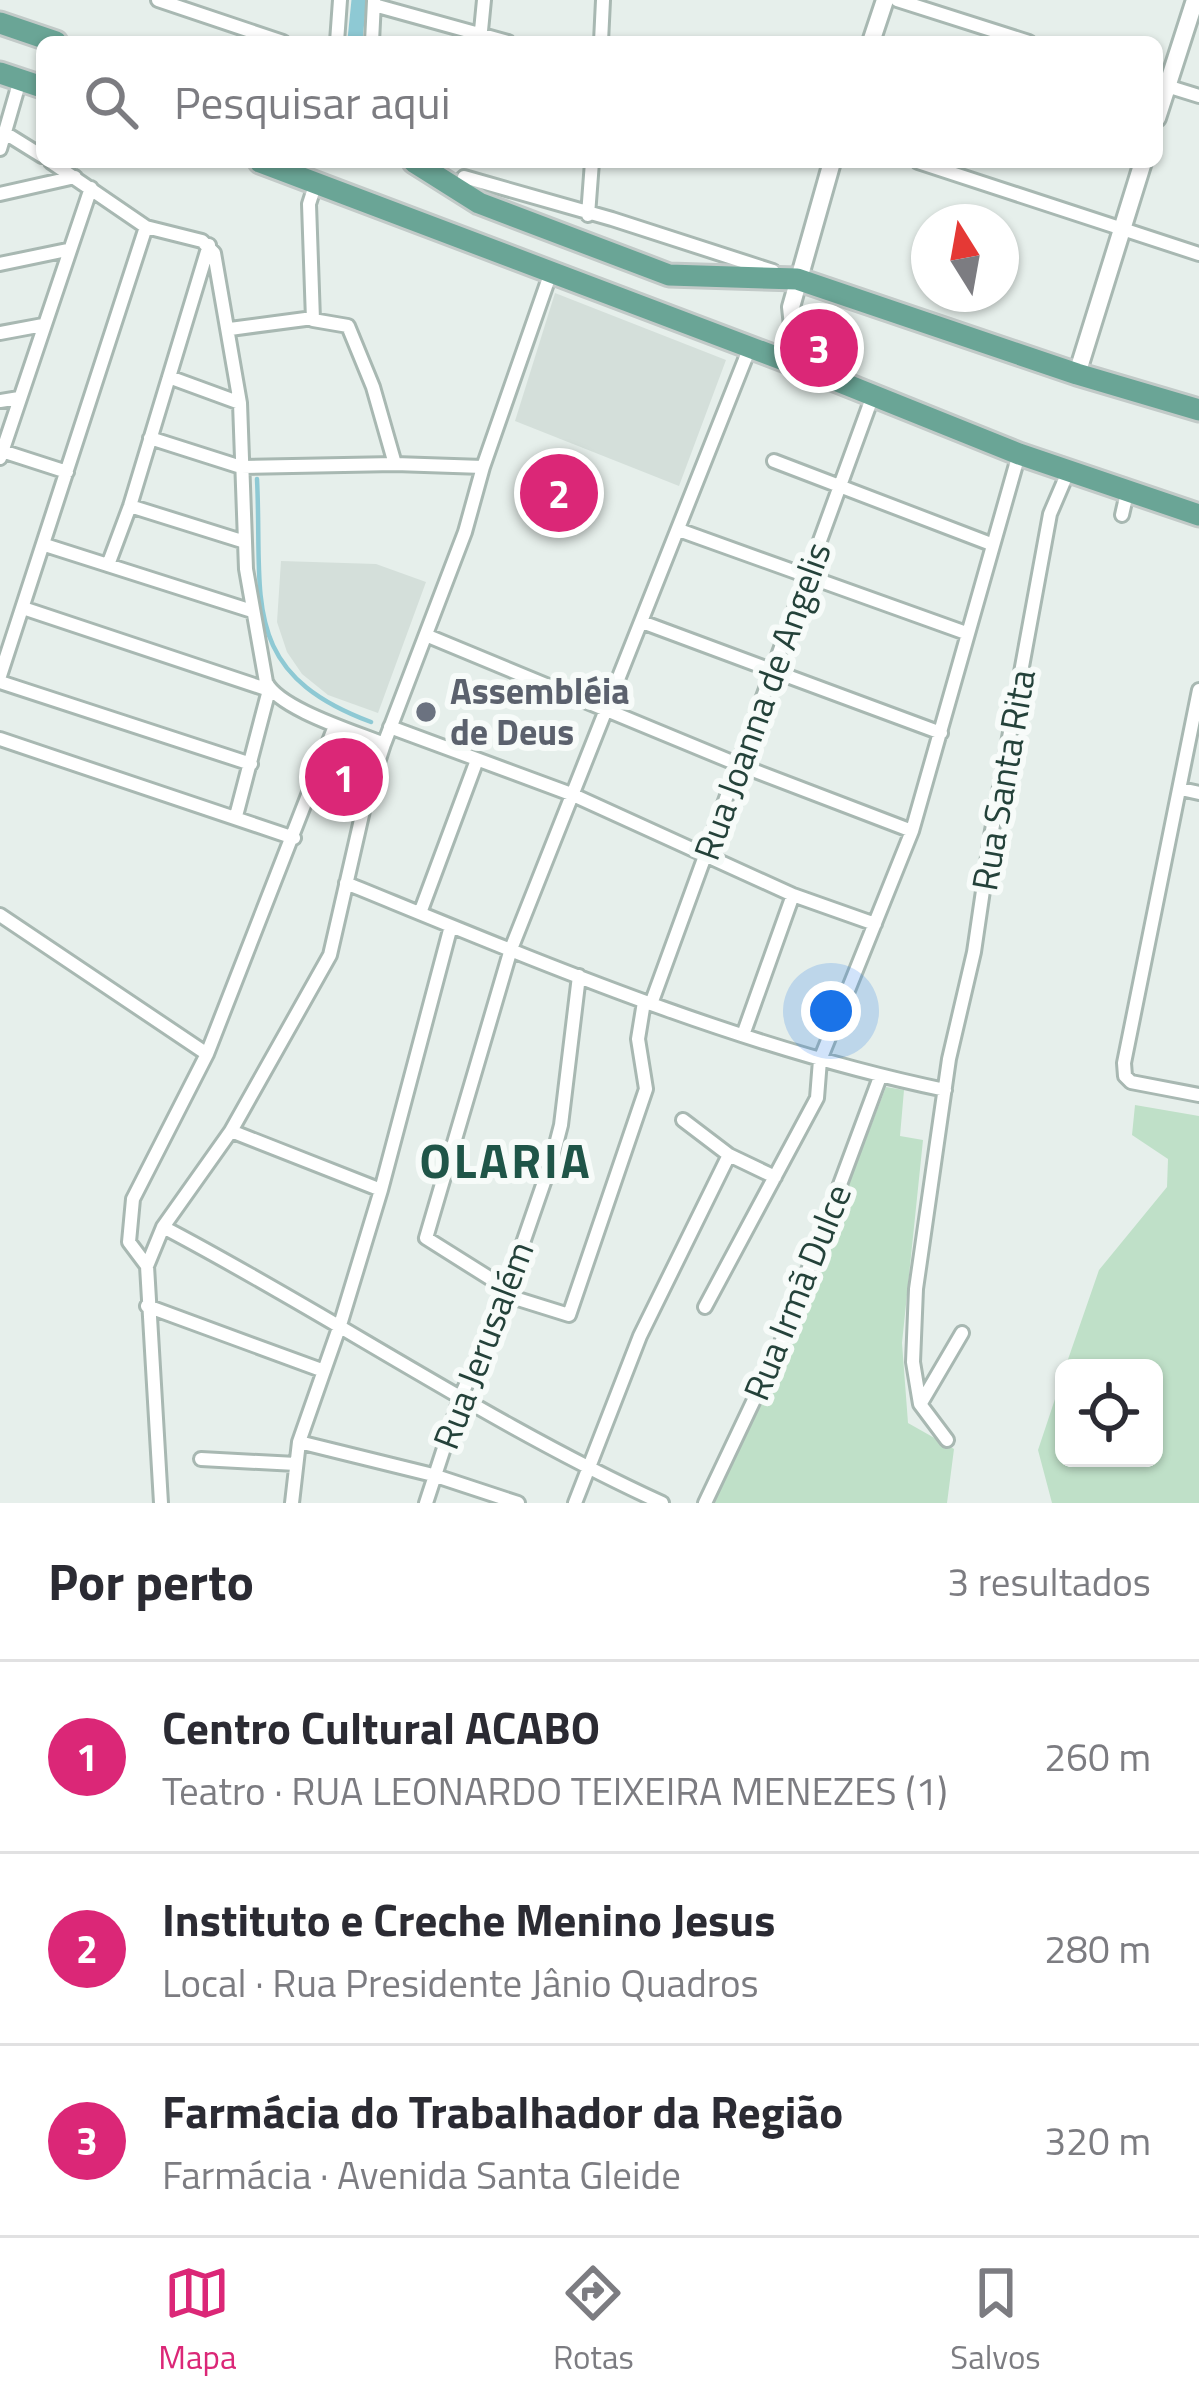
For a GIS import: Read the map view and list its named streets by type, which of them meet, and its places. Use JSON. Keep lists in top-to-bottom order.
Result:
{
  "streets": {
    "street": [
      "Rua Joanna de Angelis",
      "Rua Santa Rita",
      "Rua Irmã Dulce",
      "Rua Jerusalém"
    ]
  },
  "crossings": [
    ["Rua Joanna de Angelis", "Rua Jerusalém"]
  ],
  "districts": ["OLARIA"],
  "places": ["Assembléia de Deus"],
  "north": "top",
  "page": {
    "search": "Pesquisar aqui",
    "pins": ["3", "2", "1"],
    "heading": ["Por perto", "3 resultados"],
    "list": [
      {
        "mark": "1",
        "name": "Centro Cultural ACABO",
        "note": "Teatro · RUA LEONARDO TEIXEIRA MENEZES (1)",
        "value": "260 m"
      },
      {
        "mark": "2",
        "name": "Instituto e Creche Menino Jesus",
        "note": "Local · Rua Presidente Jânio Quadros",
        "value": "280 m"
      },
      {
        "mark": "3",
        "name": "Farmácia do Trabalhador da Região",
        "note": "Farmácia · Avenida Santa Gleide",
        "value": "320 m"
      }
    ],
    "nav": ["Mapa", "Rotas", "Salvos"]
  }
}
